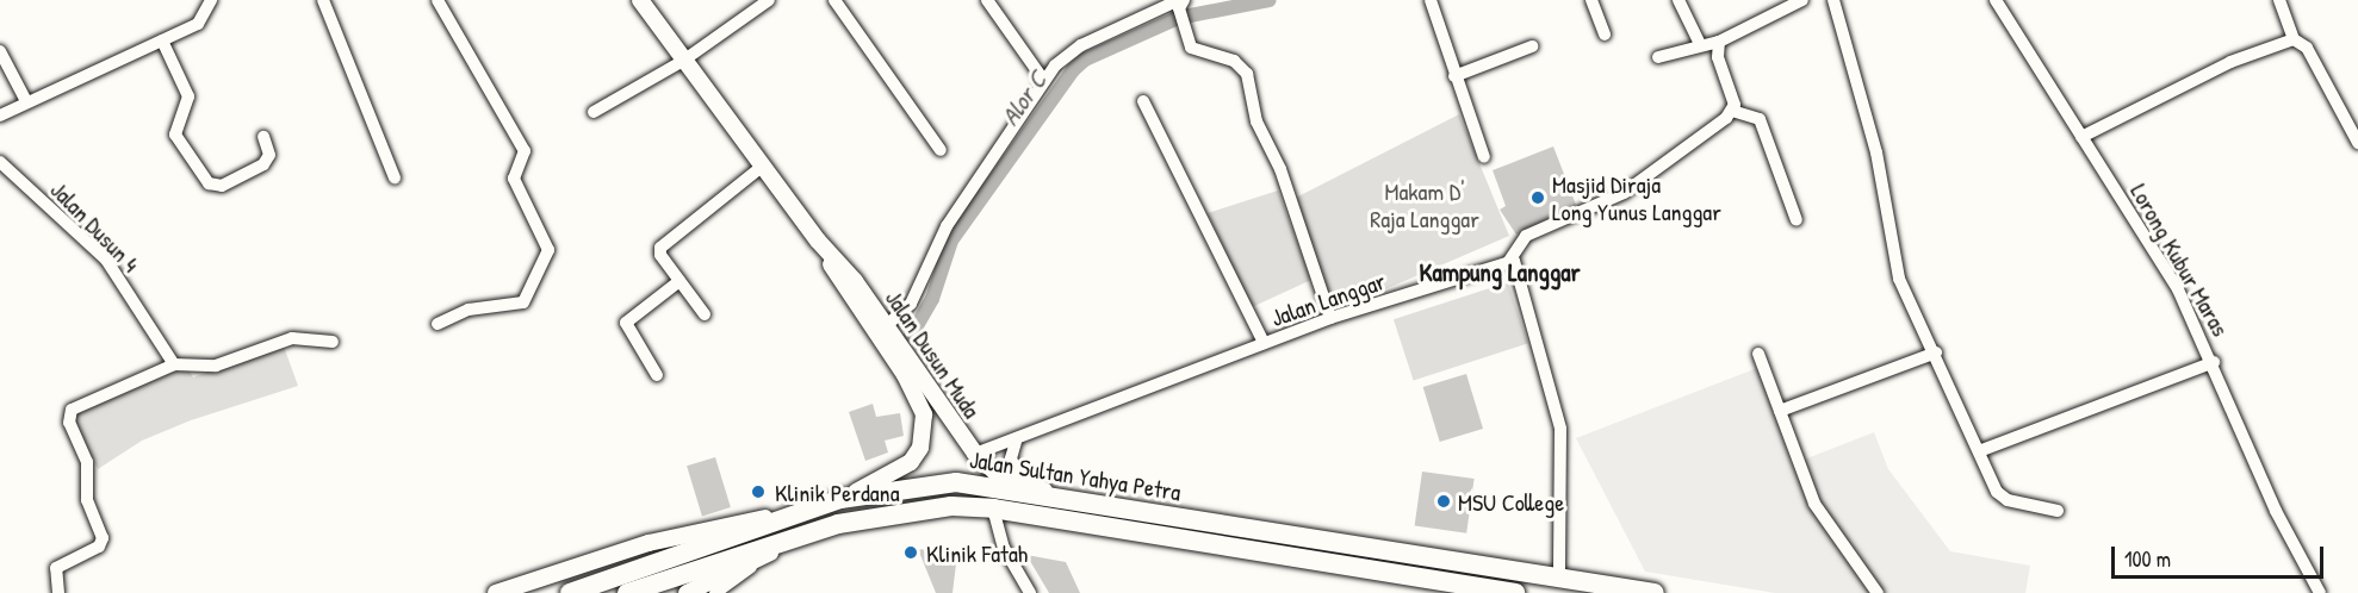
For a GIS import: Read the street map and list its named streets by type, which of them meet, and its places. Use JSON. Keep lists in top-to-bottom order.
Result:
{
  "streets": {
    "highway": ["Jalan Sultan Yahya Petra"],
    "main road": ["Jalan Dusun Muda"],
    "street": ["Jalan Dusun 4", "Lorong Kubur Maras", "Jalan Langgar"]
  },
  "crossings": [
    ["Jalan Langgar", "Jalan Dusun Muda"],
    ["Jalan Dusun Muda", "Jalan Sultan Yahya Petra"]
  ],
  "districts": ["Kampung Langgar"],
  "water": ["Alor C"],
  "parks": ["Makam D' Raja Langgar"],
  "places": [
    "Masjid Diraja Long Yunus Langgar",
    "Klinik Perdana",
    "MSU College",
    "Klinik Fatah"
  ],
  "scale_bar": "100 m"
}
